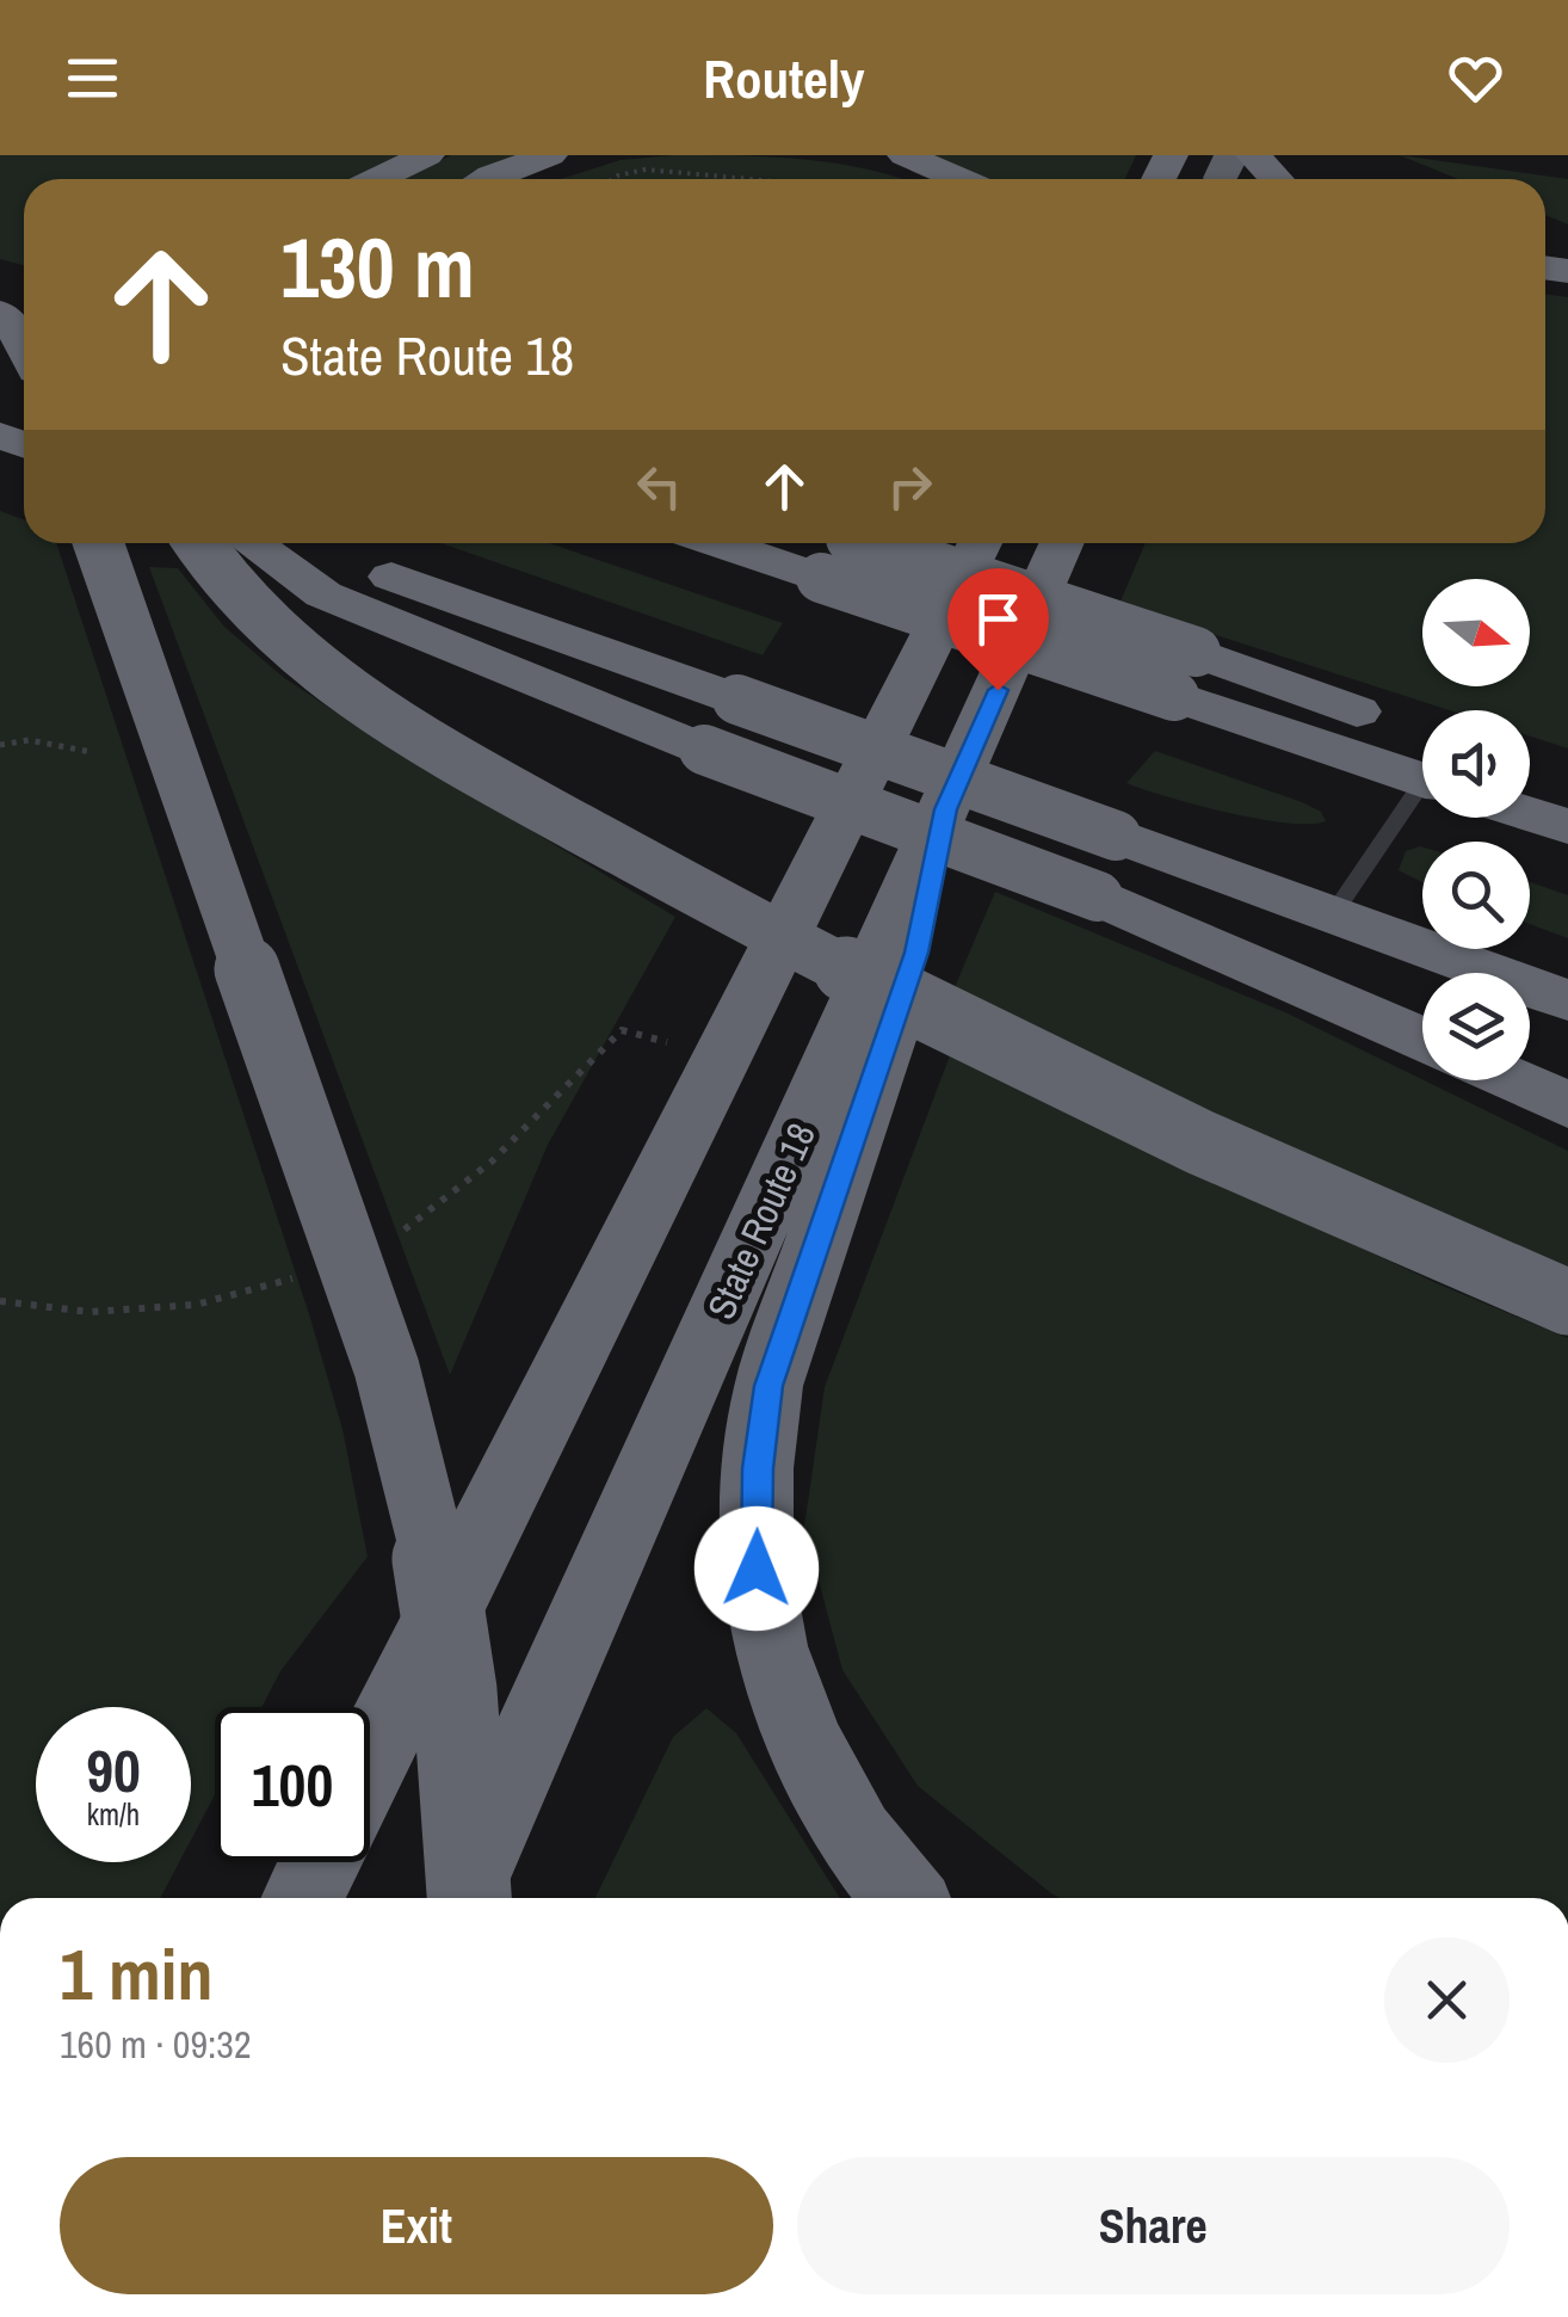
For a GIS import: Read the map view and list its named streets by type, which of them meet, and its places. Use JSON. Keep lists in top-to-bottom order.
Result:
{
  "streets": {
    "highway": ["State Route 18"]
  },
  "north": "right",
  "page": {
    "header": "Routely",
    "turn": ["130 m", "State Route 18"],
    "speed": "90 km/h",
    "limit": "100",
    "heading": ["1 min", "160 m · 09:32"],
    "buttons": ["Exit", "Share"]
  }
}
